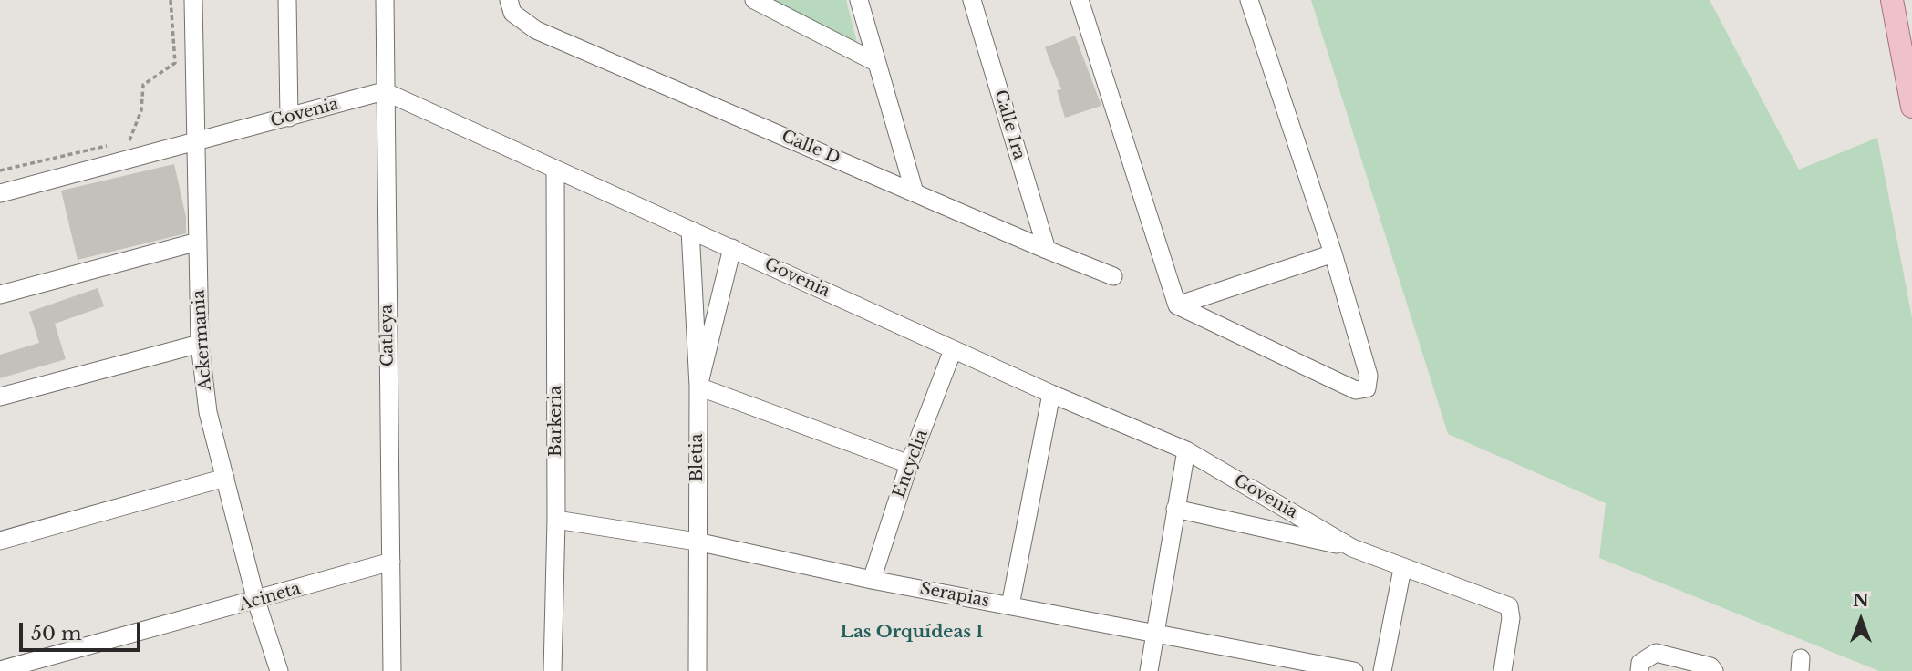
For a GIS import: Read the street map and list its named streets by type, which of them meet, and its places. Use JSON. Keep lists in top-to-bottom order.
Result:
{
  "streets": {
    "street": [
      "Govenia",
      "Calle 1ra",
      "Calle D",
      "Catleya",
      "Ackermania",
      "Barkeria",
      "Bletia",
      "Encyclia",
      "Serapias",
      "Acineta"
    ]
  },
  "crossings": [
    ["Govenia", "Catleya"],
    ["Govenia", "Ackermania"],
    ["Govenia", "Barkeria"],
    ["Govenia", "Bletia"],
    ["Govenia", "Encyclia"],
    ["Calle 1ra", "Calle D"],
    ["Catleya", "Acineta"],
    ["Ackermania", "Acineta"],
    ["Barkeria", "Serapias"],
    ["Bletia", "Serapias"],
    ["Encyclia", "Serapias"]
  ],
  "districts": ["Las Orquídeas I"],
  "scale_bar": "50 m",
  "north": "top"
}
